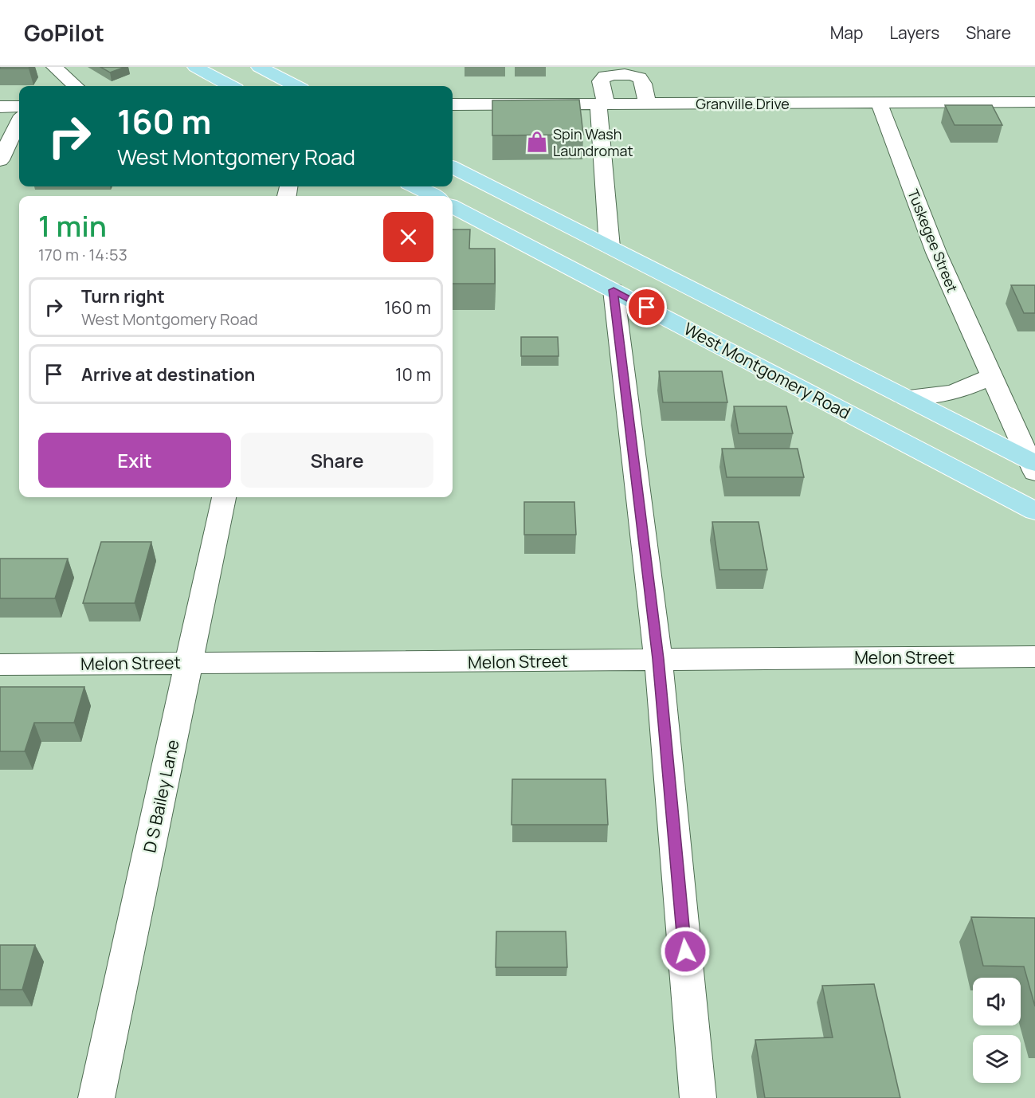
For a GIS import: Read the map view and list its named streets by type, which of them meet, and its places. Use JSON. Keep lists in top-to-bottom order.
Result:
{
  "streets": {
    "main road": ["West Montgomery Road"],
    "street": [
      "Granville Drive",
      "Tuskegee Street",
      "Melon Street",
      "D S Bailey Lane"
    ]
  },
  "crossings": [
    ["Granville Drive", "Tuskegee Street"],
    ["Melon Street", "D S Bailey Lane"]
  ],
  "places": {
    "shop": ["Spin Wash Laundromat"]
  },
  "page": {
    "header": "GoPilot",
    "nav": ["Map", "Layers", "Share"],
    "turn": ["160 m", "West Montgomery Road"],
    "heading": ["1 min", "170 m · 14:53"],
    "list": [
      {
        "name": "Turn right",
        "note": "West Montgomery Road",
        "value": "160 m"
      },
      {
        "name": "Arrive at destination",
        "value": "10 m"
      }
    ],
    "buttons": ["Exit", "Share"]
  }
}
